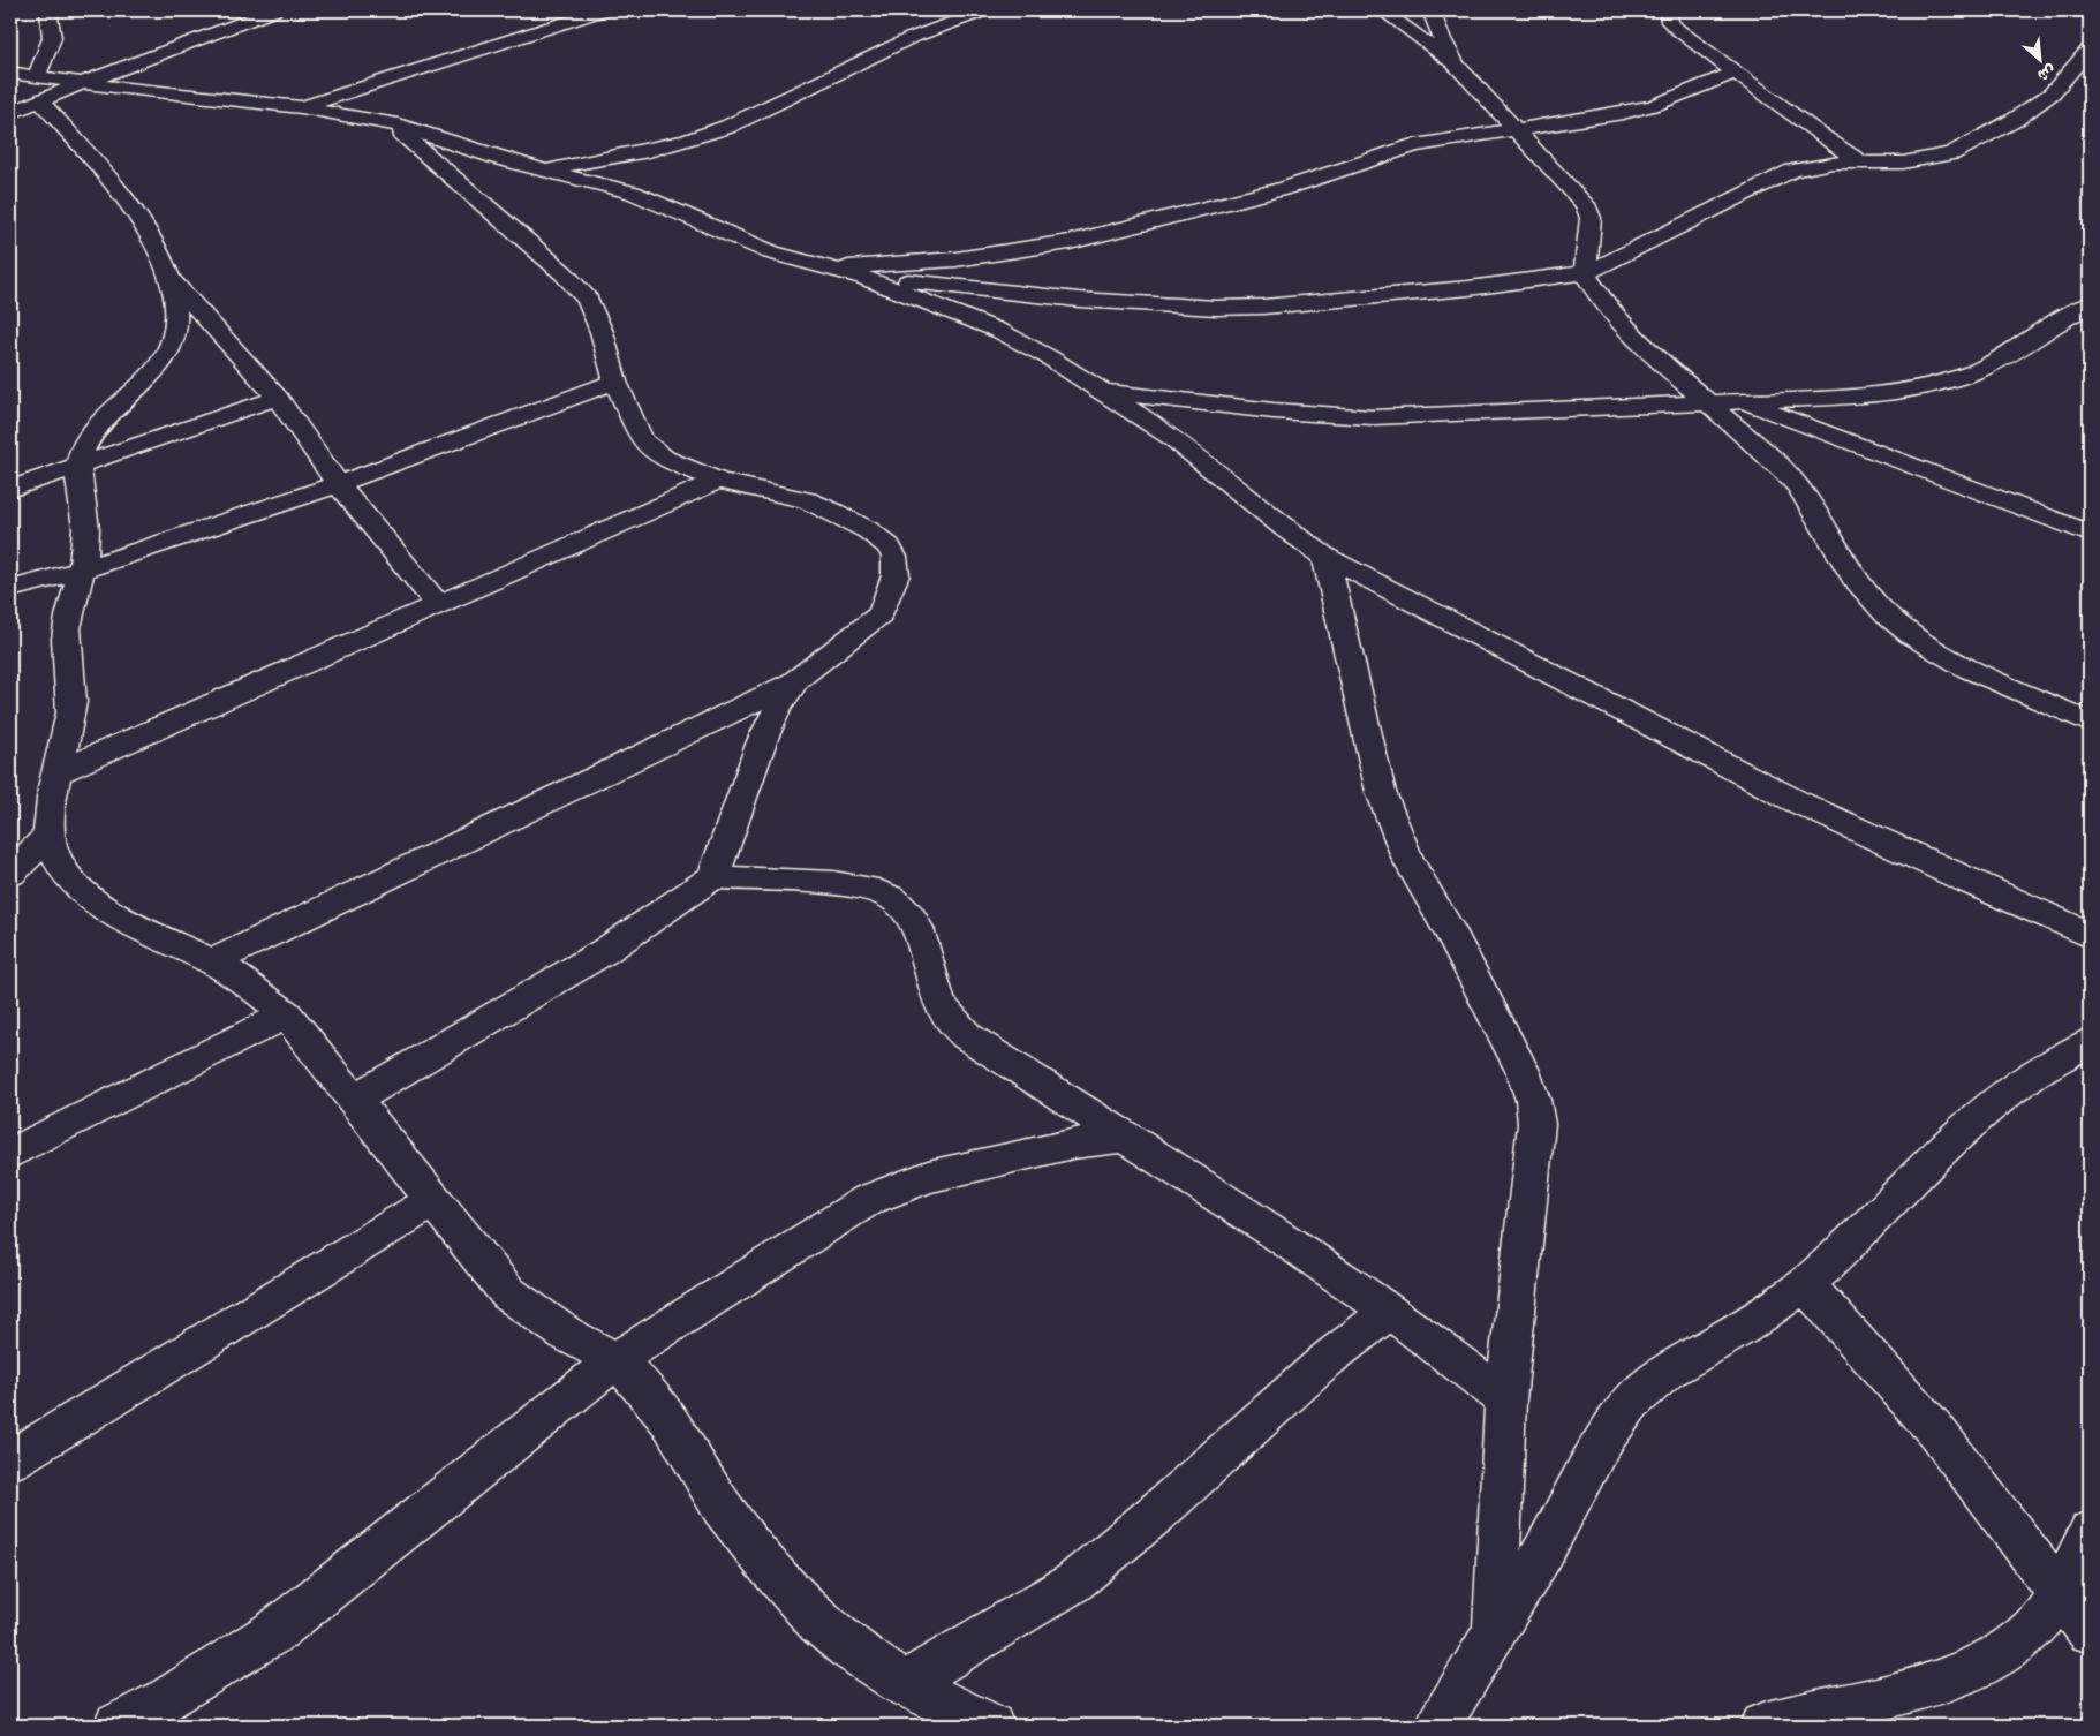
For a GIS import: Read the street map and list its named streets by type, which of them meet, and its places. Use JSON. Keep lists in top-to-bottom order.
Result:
{
  "north": "bottom right"
}
